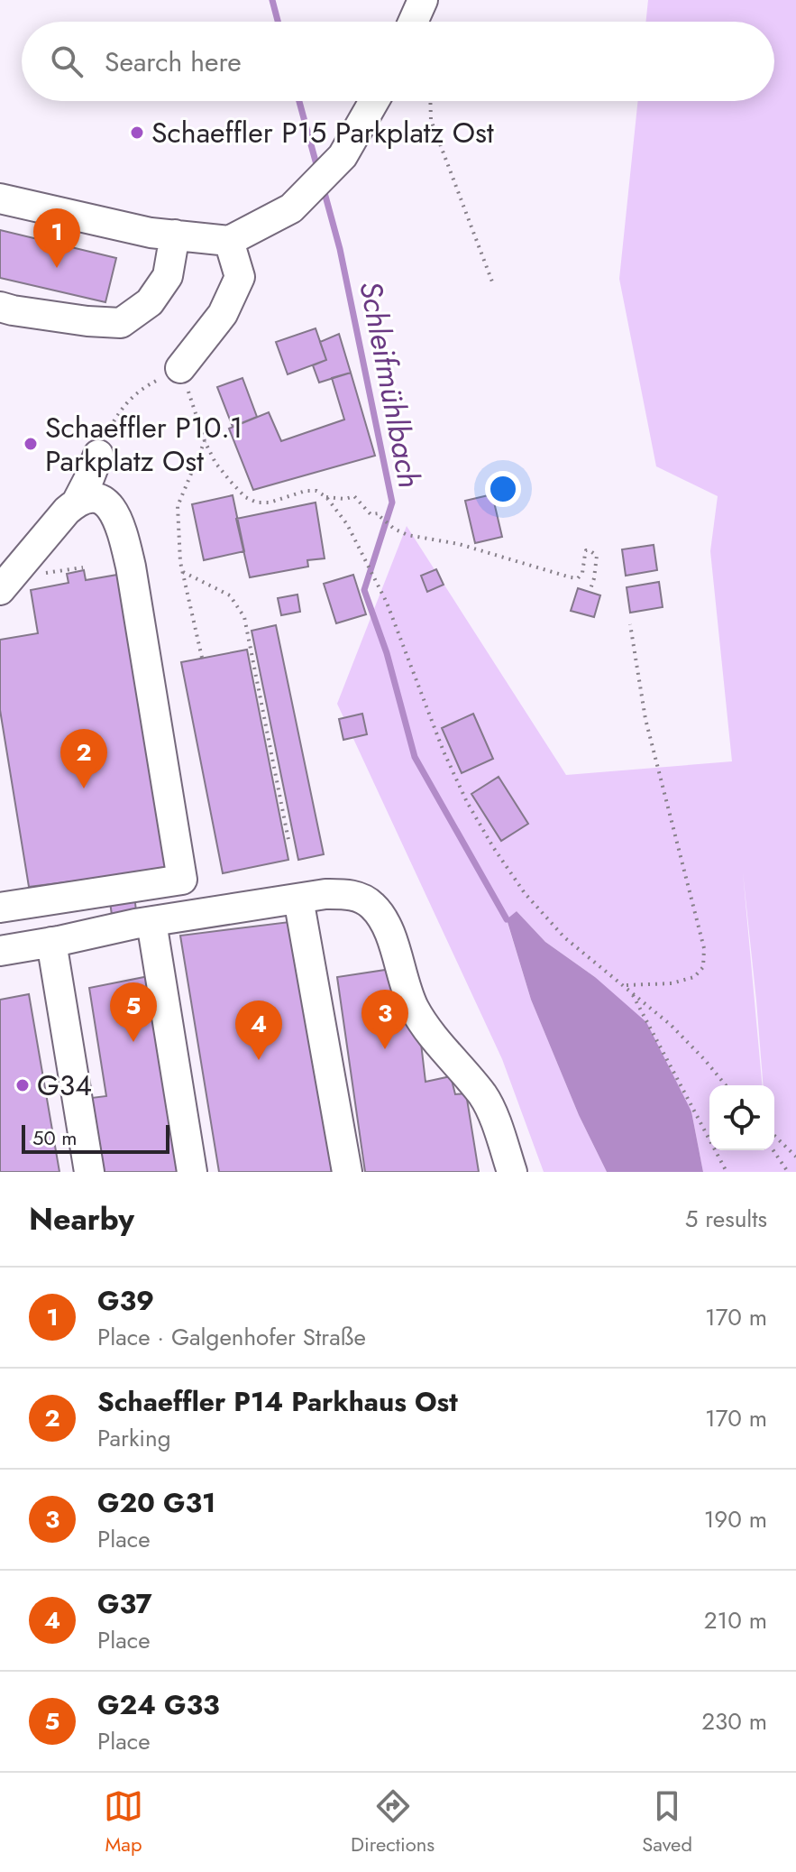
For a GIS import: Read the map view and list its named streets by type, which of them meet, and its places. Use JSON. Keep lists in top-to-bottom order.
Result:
{
  "water": ["Schleifmühlbach"],
  "places": ["Schaeffler P15 Parkplatz Ost", "Schaeffler P10.1 Parkplatz Ost", "G34"],
  "scale_bar": "50 m",
  "page": {
    "search": "Search here",
    "pins": [
      "1",
      "2",
      "5",
      "3",
      "4"
    ],
    "scale": "50 m",
    "heading": ["Nearby", "5 results"],
    "list": [
      {
        "mark": "1",
        "name": "G39",
        "note": "Place · Galgenhofer Straße",
        "value": "170 m"
      },
      {
        "mark": "2",
        "name": "Schaeffler P14 Parkhaus Ost",
        "note": "Parking",
        "value": "170 m"
      },
      {
        "mark": "3",
        "name": "G20 G31",
        "note": "Place",
        "value": "190 m"
      },
      {
        "mark": "4",
        "name": "G37",
        "note": "Place",
        "value": "210 m"
      },
      {
        "mark": "5",
        "name": "G24 G33",
        "note": "Place",
        "value": "230 m"
      }
    ],
    "nav": ["Map", "Directions", "Saved"]
  }
}
